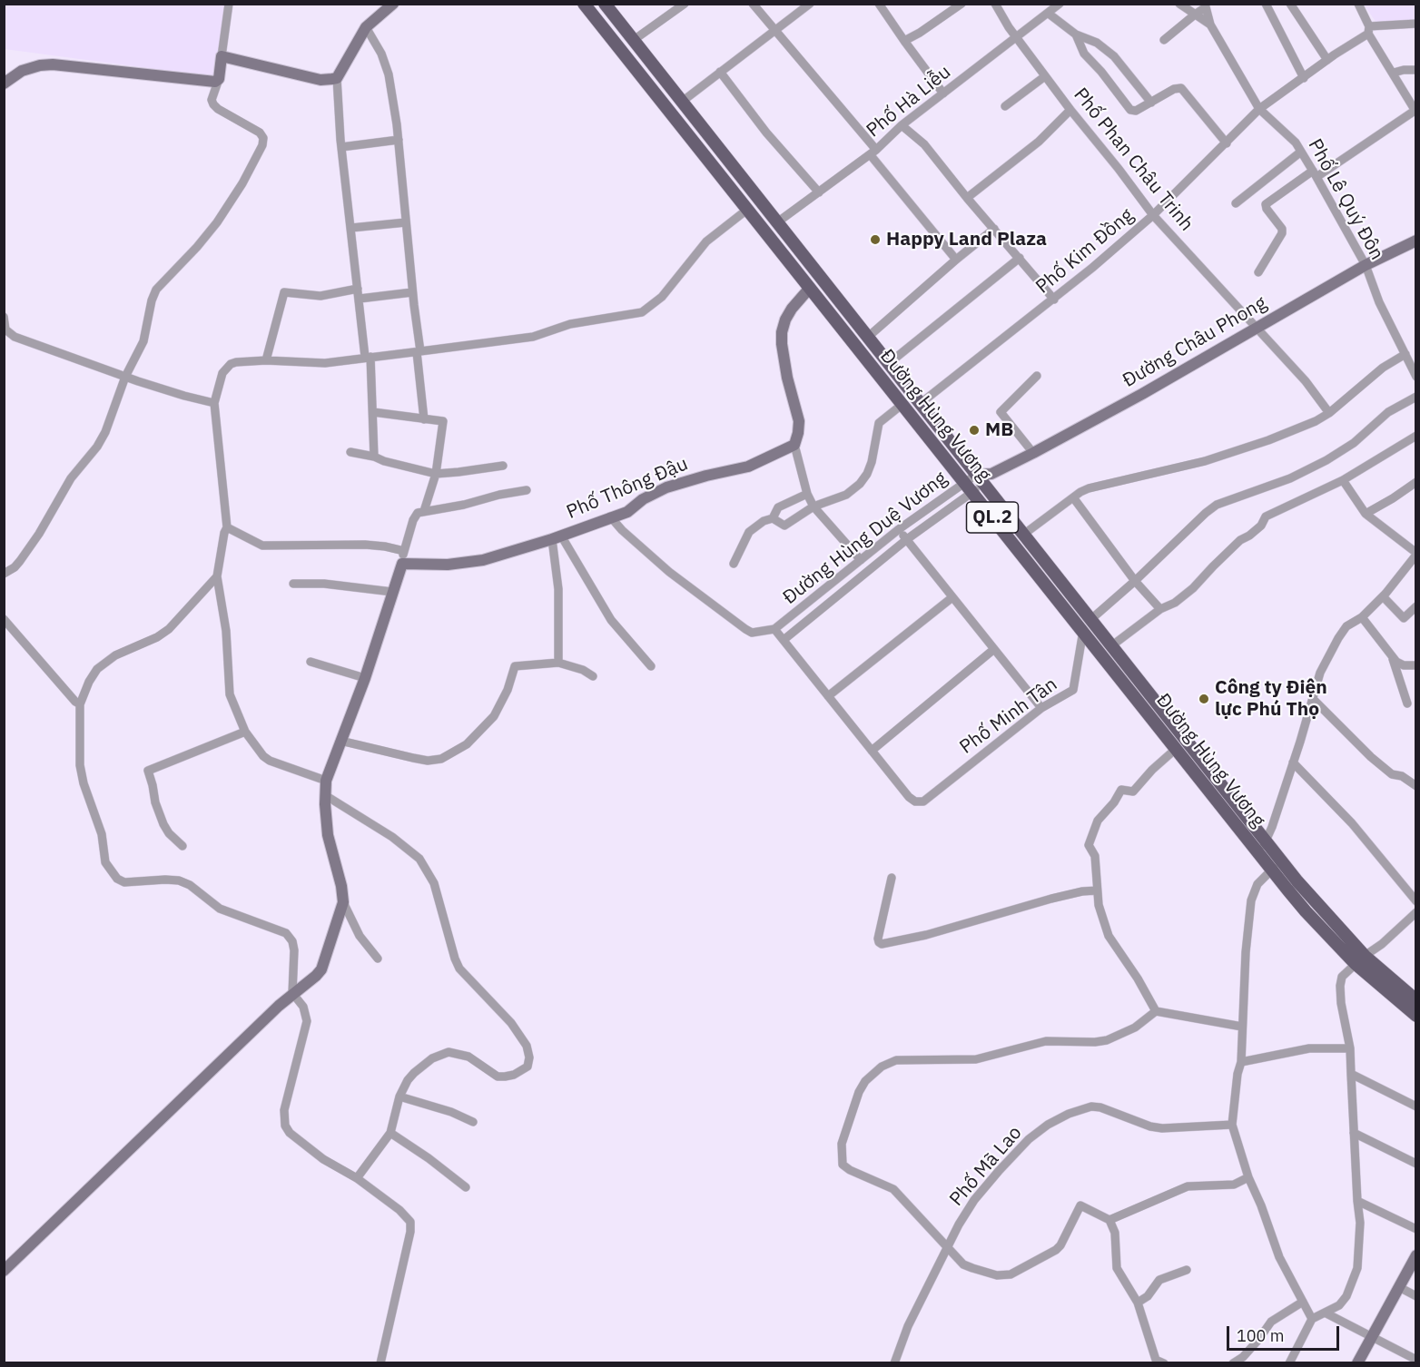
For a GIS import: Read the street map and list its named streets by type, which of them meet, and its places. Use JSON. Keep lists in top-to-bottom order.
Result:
{
  "streets": {
    "main road": ["Đường Hùng Vương", "QL.2"],
    "street": [
      "Phố Hà Liễu",
      "Phố Phan Châu Trinh",
      "Phố Lê Quý Đôn",
      "Phố Kim Đồng",
      "Đường Châu Phong",
      "Phố Thông Đậu",
      "Đường Hùng Duệ Vương",
      "Phố Minh Tân",
      "Phố Mã Lao"
    ]
  },
  "crossings": [
    ["Phố Hà Liễu", "Phố Phan Châu Trinh"],
    ["Phố Hà Liễu", "Đường Hùng Vương"],
    ["Phố Phan Châu Trinh", "Phố Kim Đồng"],
    ["Phố Phan Châu Trinh", "Đường Châu Phong"],
    ["Phố Lê Quý Đôn", "Phố Kim Đồng"],
    ["Phố Lê Quý Đôn", "Đường Châu Phong"],
    ["Phố Kim Đồng", "Đường Hùng Vương"],
    ["Đường Châu Phong", "Đường Hùng Vương"],
    ["Đường Châu Phong", "Đường Hùng Duệ Vương"],
    ["Đường Hùng Vương", "Đường Hùng Duệ Vương"],
    ["Đường Hùng Vương", "Phố Minh Tân"]
  ],
  "places": ["Happy Land Plaza", "MB", "Công ty Điện lực Phú Thọ"],
  "scale_bar": "100 m"
}
